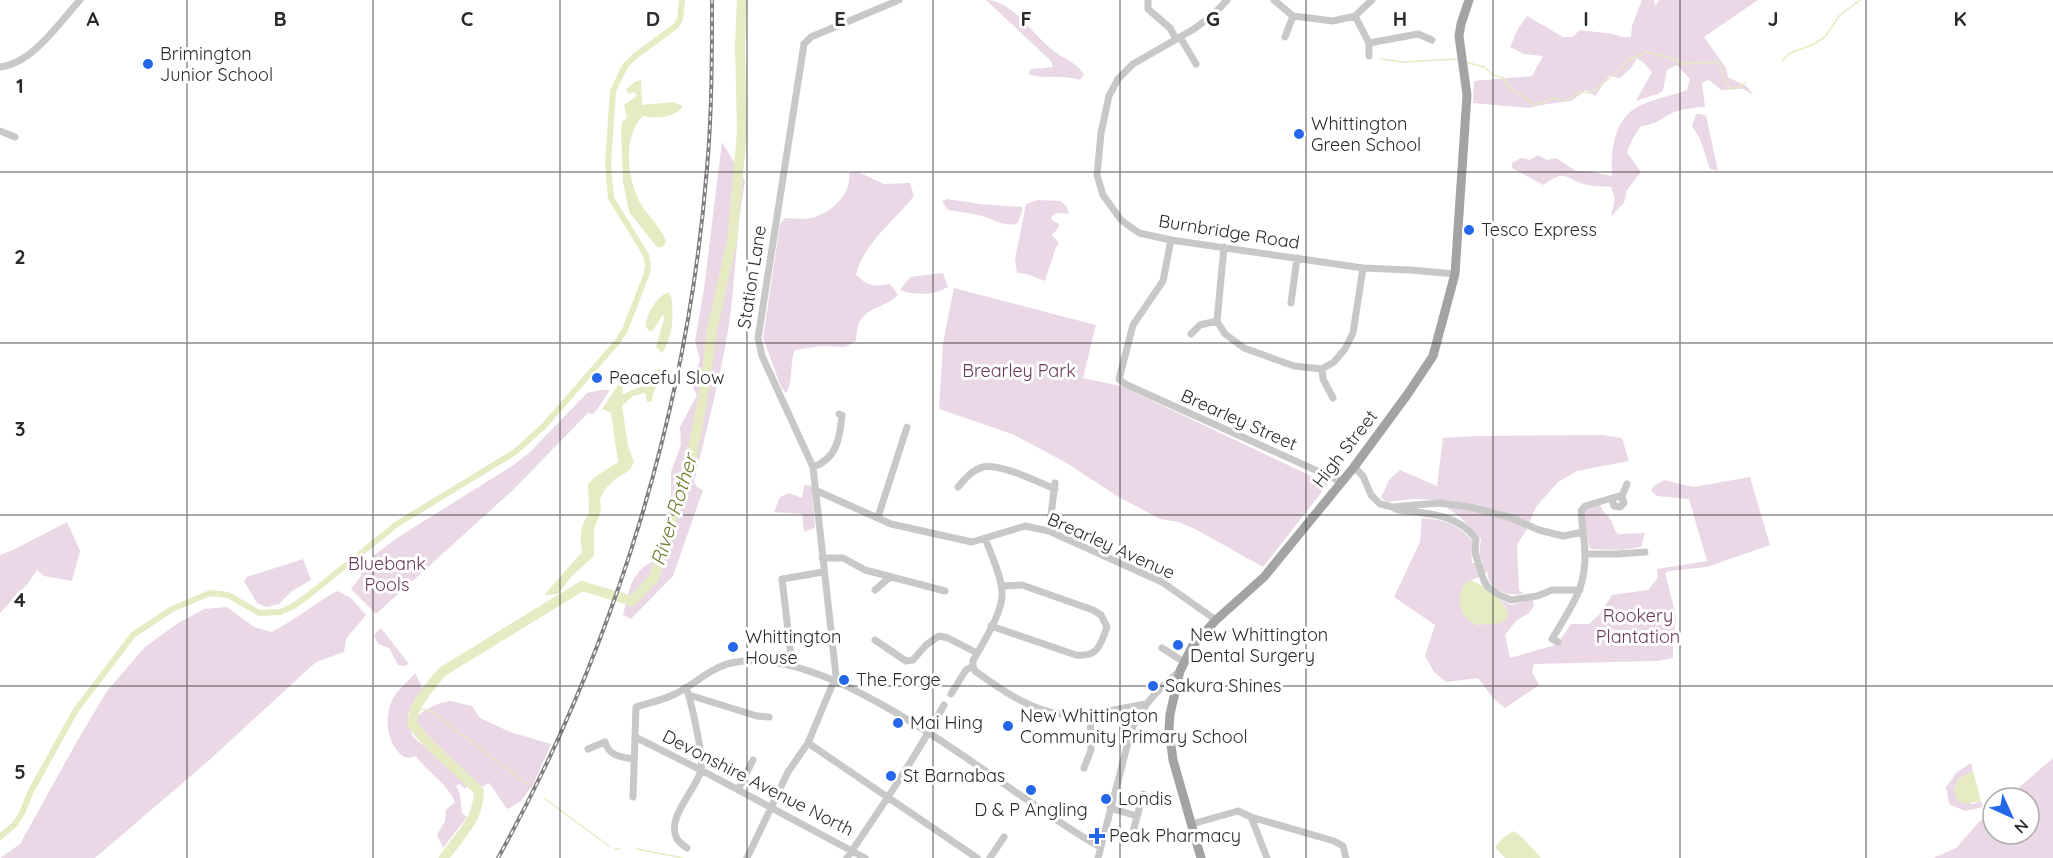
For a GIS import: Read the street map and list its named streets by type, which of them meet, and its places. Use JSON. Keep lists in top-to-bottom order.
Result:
{
  "streets": {
    "main road": ["High Street"],
    "street": [
      "Burnbridge Road",
      "Station Lane",
      "Brearley Street",
      "Brearley Avenue",
      "Devonshire Avenue North"
    ]
  },
  "crossings": [
    ["Burnbridge Road", "Brearley Street"],
    ["Burnbridge Road", "High Street"],
    ["Station Lane", "Brearley Avenue"],
    ["Brearley Street", "High Street"],
    ["High Street", "Brearley Avenue"]
  ],
  "water": ["River Rother"],
  "parks": ["Brearley Park", "Bluebank Pools", "Rookery Plantation"],
  "places": {
    "other": [
      "Brimington Junior School",
      "Whittington Green School",
      "Tesco Express",
      "Peaceful Slow",
      "New Whittington Dental Surgery",
      "Whittington House",
      "The Forge",
      "Sakura Shines",
      "Mai Hing",
      "New Whittington Community Primary School",
      "St Barnabas",
      "D & P Angling",
      "Londis"
    ],
    "health": ["Peak Pharmacy"]
  },
  "north": "bottom right",
  "grid": {
    "columns": [
      "A",
      "B",
      "C",
      "D",
      "E",
      "F",
      "G",
      "H",
      "I",
      "J",
      "K"
    ],
    "rows": [
      "1",
      "2",
      "3",
      "4",
      "5"
    ]
  }
}
